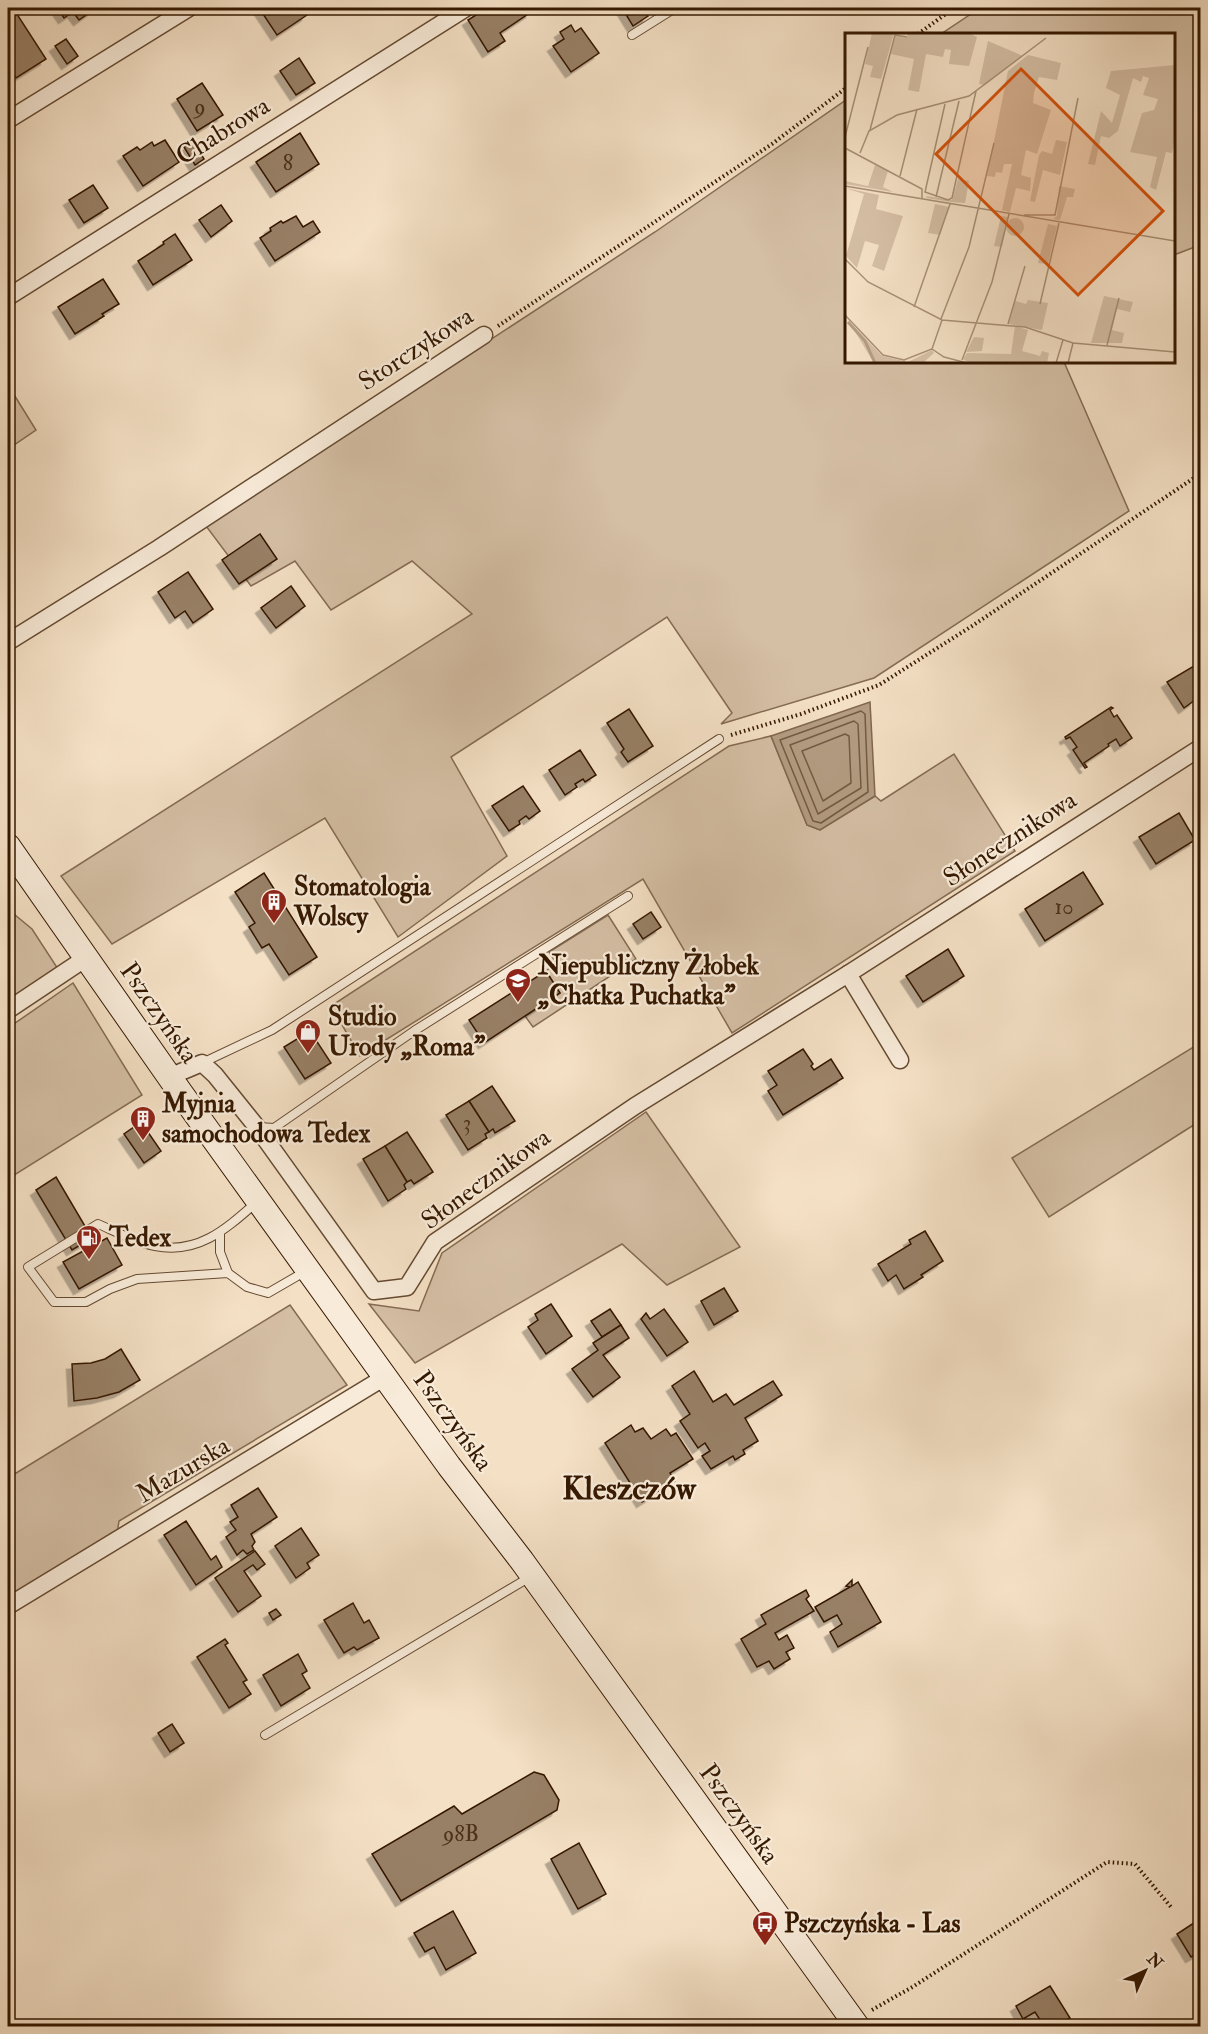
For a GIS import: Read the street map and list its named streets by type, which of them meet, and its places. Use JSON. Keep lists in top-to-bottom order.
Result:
{
  "streets": {
    "main road": ["Pszczyńska"],
    "street": [
      "Chabrowa",
      "Storczykowa",
      "Słonecznikowa",
      "Mazurska"
    ]
  },
  "crossings": [
    ["Pszczyńska", "Mazurska"]
  ],
  "districts": ["Kleszczów"],
  "places": {
    "building": ["Stomatologia Wolscy", "Myjnia samochodowa Tedex"],
    "school or university": ["Niepubliczny Żłobek „Chatka Puchatka”"],
    "shop": ["Studio Urody „Roma”"],
    "fuel station": ["Tedex"],
    "bus stop": ["Pszczyńska - Las"]
  },
  "house_numbers": [
    "9",
    "8",
    "10",
    "3",
    "98B"
  ],
  "north": "top right"
}
